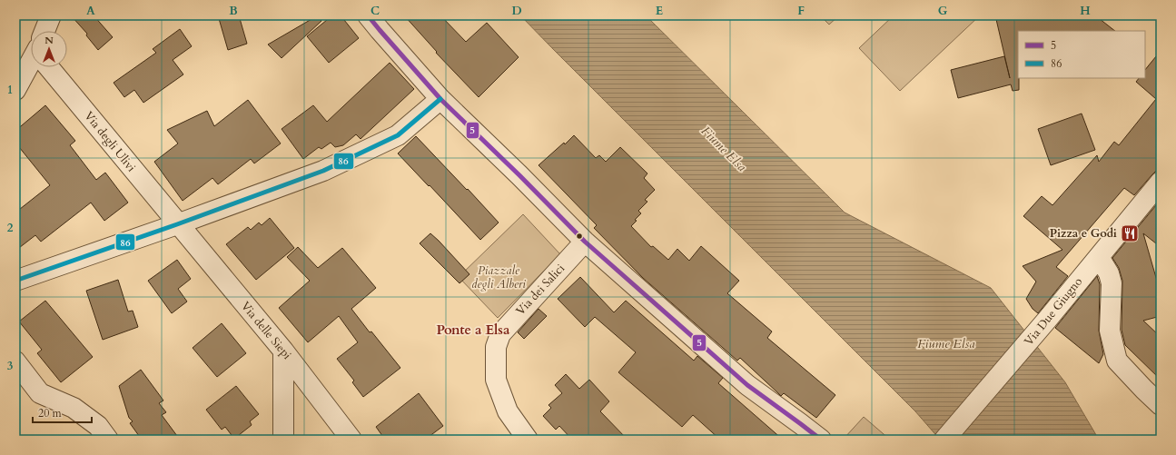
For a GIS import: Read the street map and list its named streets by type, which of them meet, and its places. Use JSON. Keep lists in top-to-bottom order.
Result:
{
  "streets": {
    "street": [
      "Via degli Ulivi",
      "Via dei Salici",
      "Via Due Giugno",
      "Via delle Siepi"
    ]
  },
  "crossings": [
    ["Via degli Ulivi", "Via delle Siepi"]
  ],
  "districts": ["Ponte a Elsa"],
  "water": ["Fiume Elsa"],
  "parks": ["Piazzale degli Alberi"],
  "places": {
    "restaurant": ["Pizza e Godi"]
  },
  "lines": ["transit line 5", "transit line 86"],
  "legend": ["5", "86"],
  "scale_bar": "20 m",
  "north": "top",
  "grid": {
    "columns": [
      "A",
      "B",
      "C",
      "D",
      "E",
      "F",
      "G",
      "H"
    ],
    "rows": ["1", "2", "3"]
  }
}
